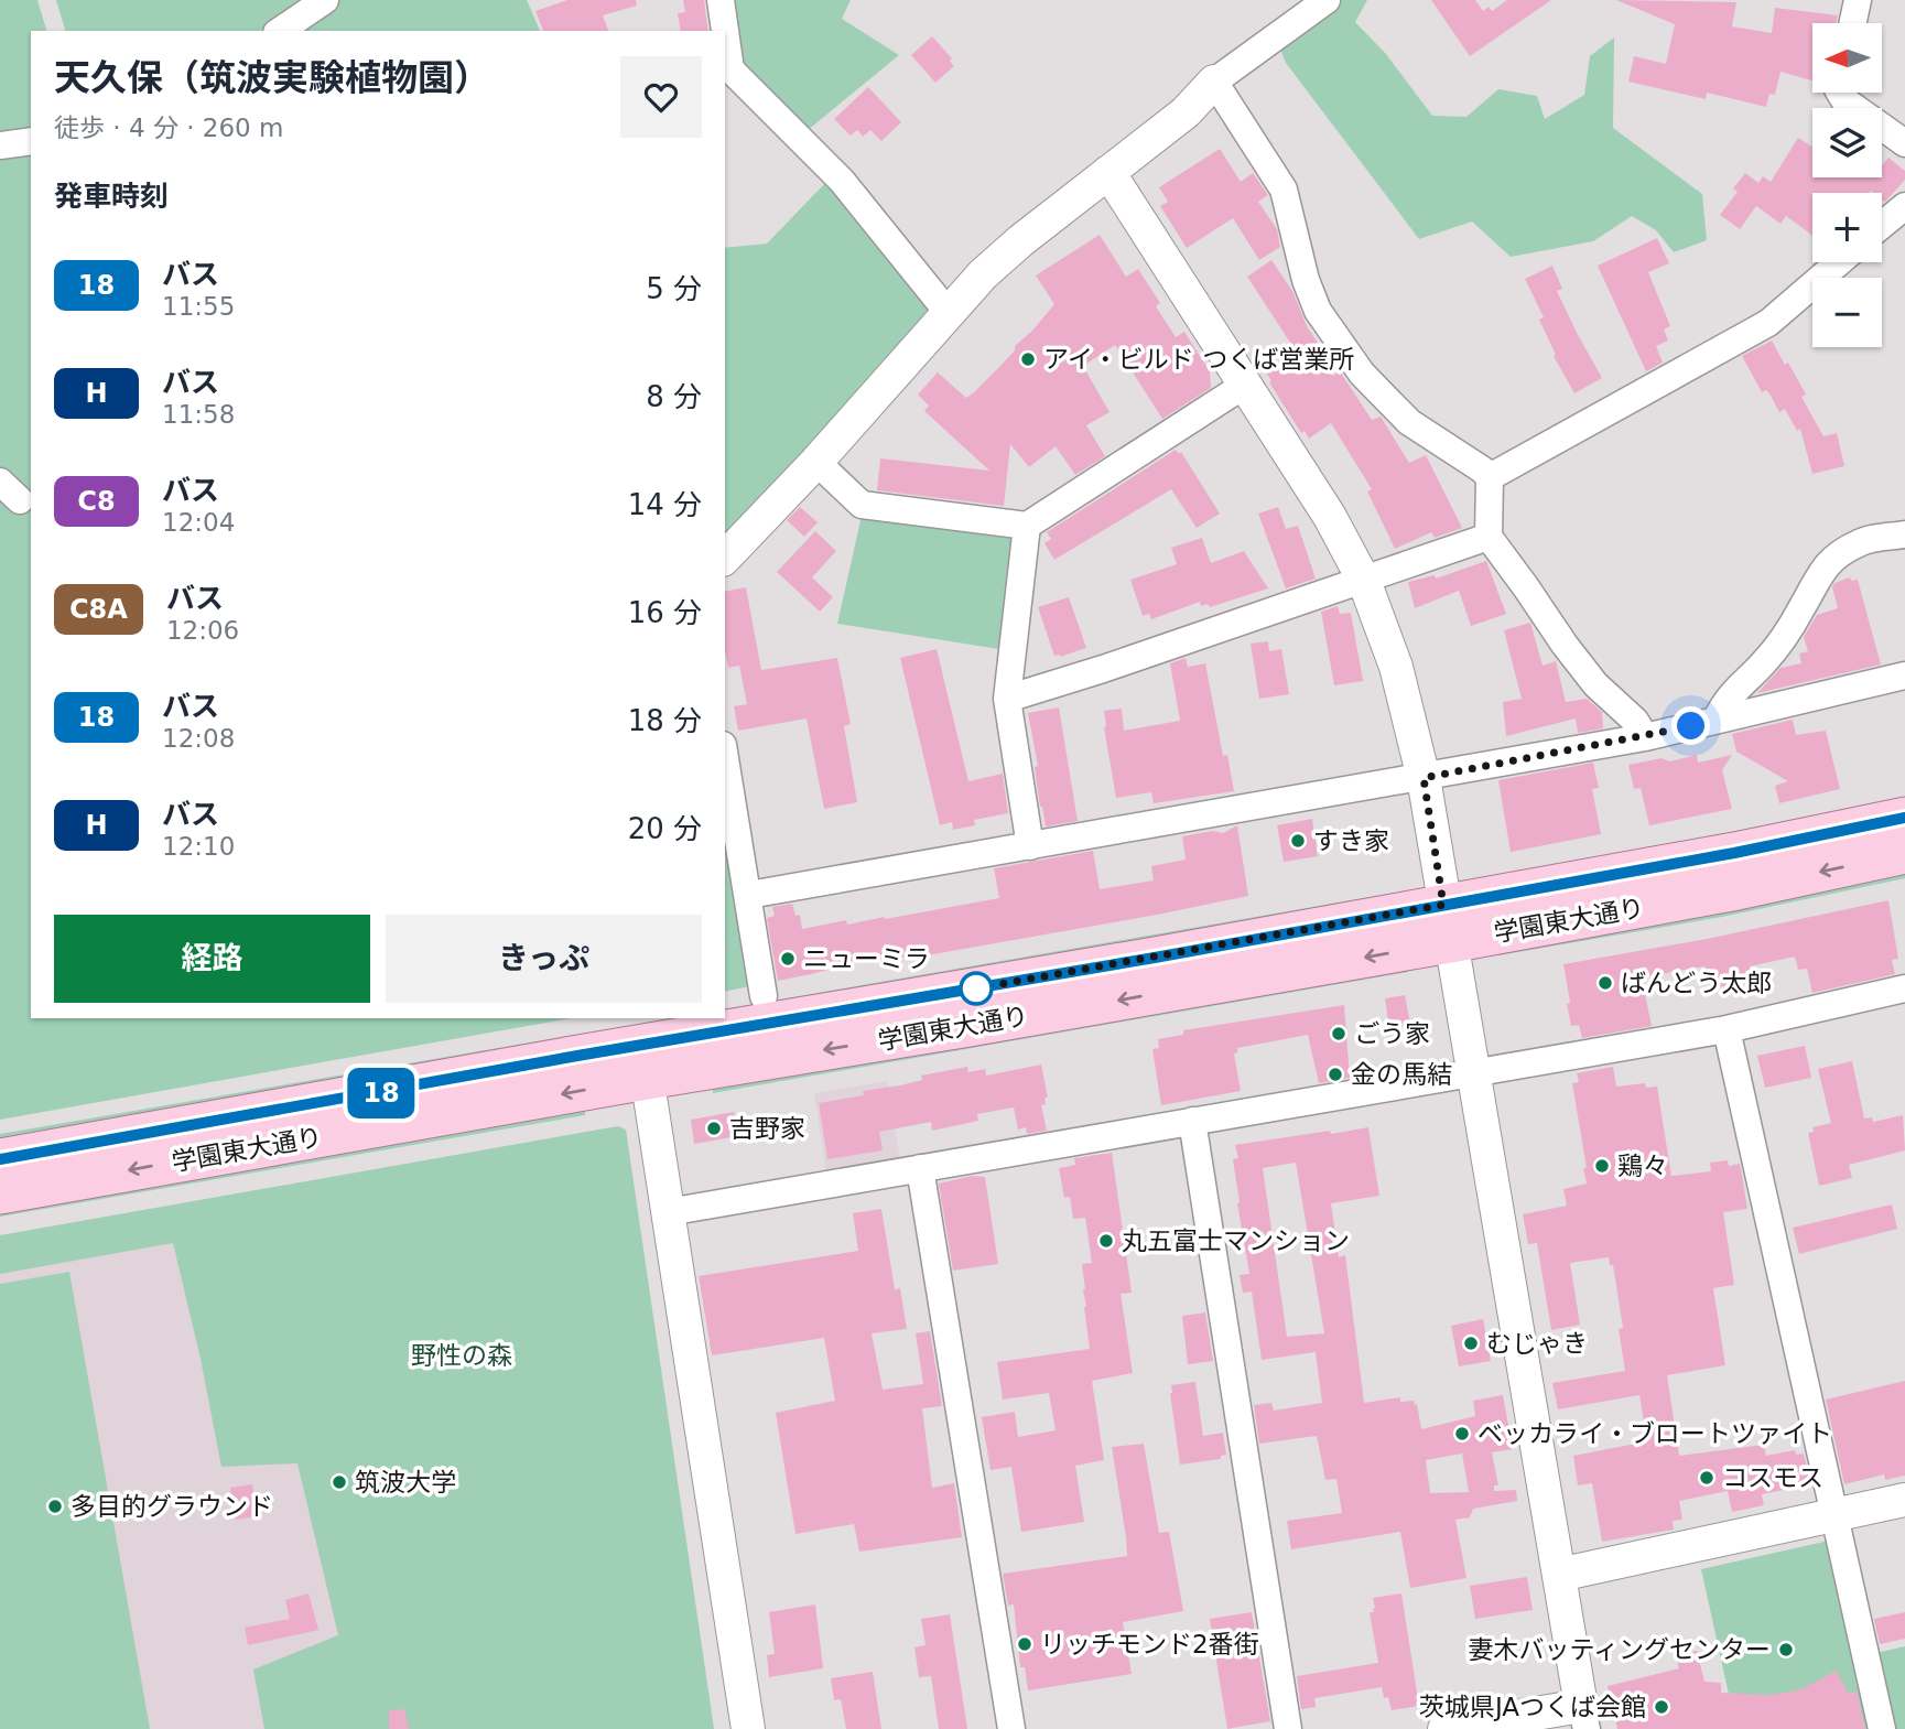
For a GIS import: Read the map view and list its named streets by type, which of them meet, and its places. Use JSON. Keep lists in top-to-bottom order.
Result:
{
  "streets": {
    "main road": ["学園東大通り"]
  },
  "parks": ["野性の森"],
  "places": [
    "アイ・ビルド つくば営業所",
    "すき家",
    "ニューミラ",
    "ばんどう太郎",
    "ごう家",
    "金の馬結",
    "吉野家",
    "鶏々",
    "丸五富士マンション",
    "むじゃき",
    "ベッカライ・ブロートツァイト",
    "コスモス",
    "筑波大学",
    "多目的グラウンド",
    "リッチモンド2番街",
    "妻木バッティングセンター",
    "茨城県JAつくば会館"
  ],
  "lines": ["bus line 18"],
  "north": "left",
  "page": {
    "on_map": "18",
    "map_buttons": ["+", "−"],
    "heading": [
      ["天久保（筑波実験植物園）", "徒歩 · 4 分 · 260 m"],
      "発車時刻"
    ],
    "list": [
      {
        "mark": "18",
        "name": "バス",
        "note": "11:55",
        "value": "5 分"
      },
      {
        "mark": "H",
        "name": "バス",
        "note": "11:58",
        "value": "8 分"
      },
      {
        "mark": "C8",
        "name": "バス",
        "note": "12:04",
        "value": "14 分"
      },
      {
        "mark": "C8A",
        "name": "バス",
        "note": "12:06",
        "value": "16 分"
      },
      {
        "mark": "18",
        "name": "バス",
        "note": "12:08",
        "value": "18 分"
      },
      {
        "mark": "H",
        "name": "バス",
        "note": "12:10",
        "value": "20 分"
      }
    ],
    "buttons": ["経路", "きっぷ"]
  }
}
